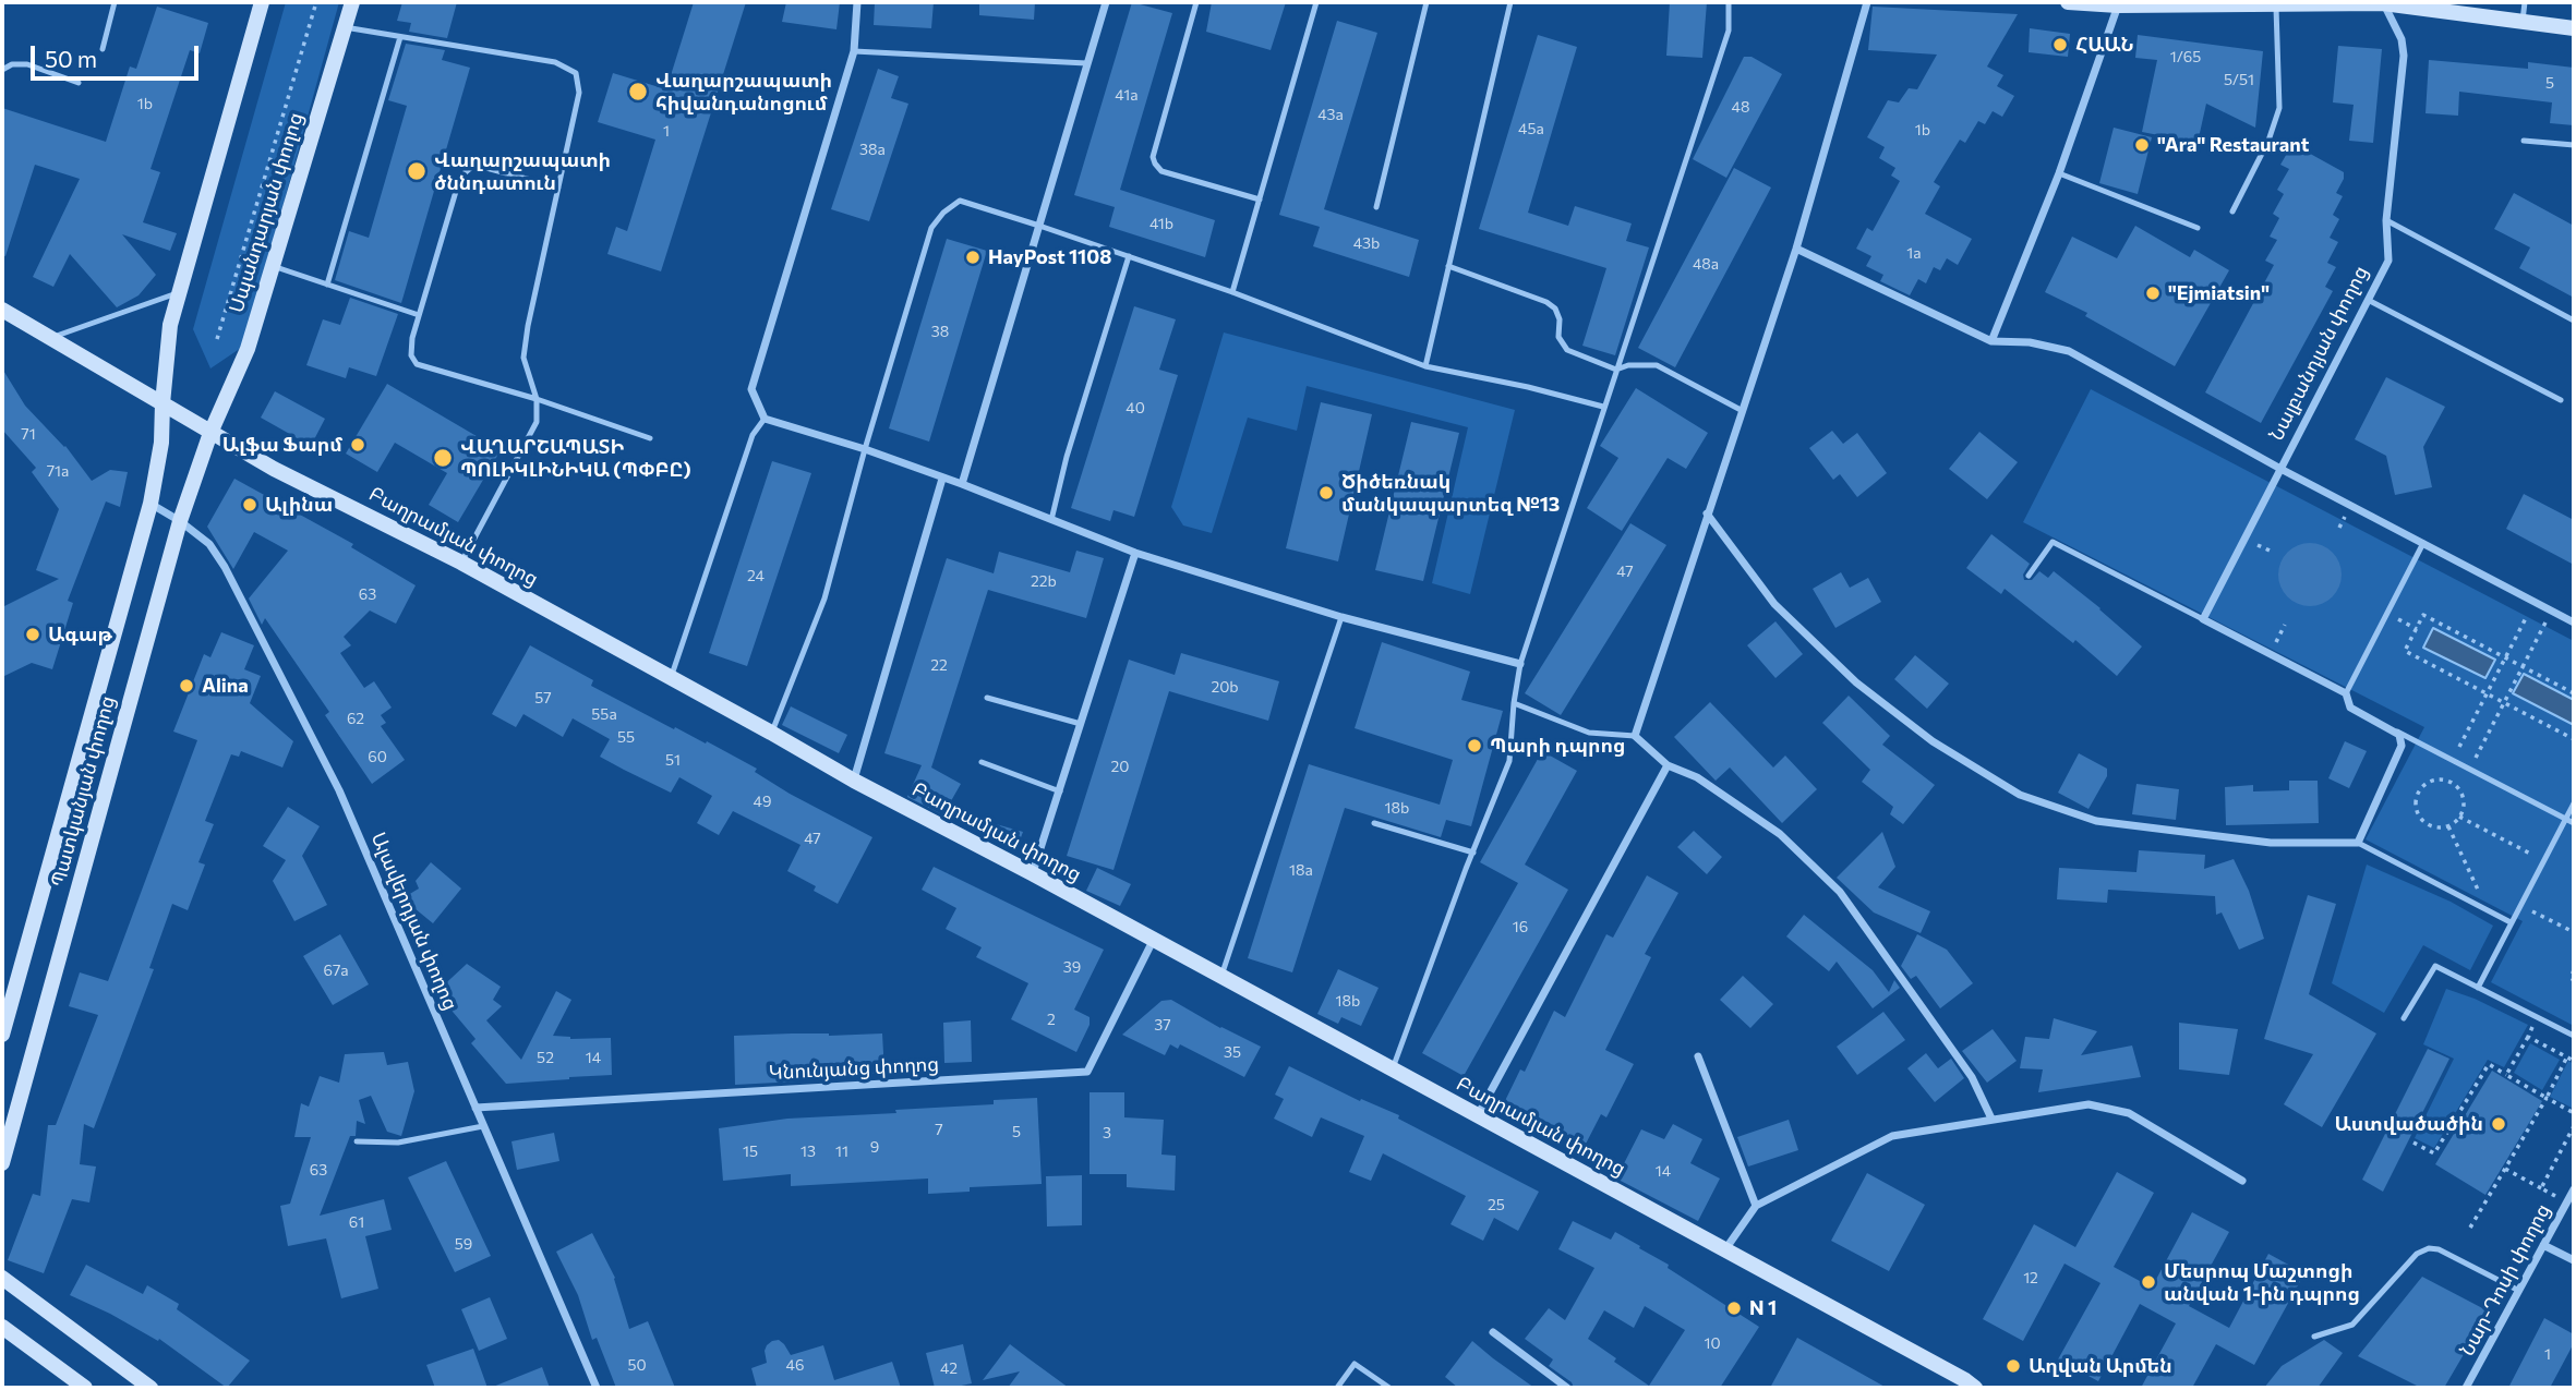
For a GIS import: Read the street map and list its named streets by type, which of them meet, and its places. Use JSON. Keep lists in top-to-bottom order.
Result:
{
  "streets": {
    "main road": ["Սպանդարյան փողոց", "Բաղրամյան փողոց", "Պատկանյան փողոց"],
    "street": [
      "Նալբանդյան փողոց",
      "Ալավերդյան փողոց",
      "Կնունյանց փողոց",
      "Նար-Դոսի փողոց"
    ]
  },
  "crossings": [
    ["Սպանդարյան փողոց", "Բաղրամյան փողոց"],
    ["Սպանդարյան փողոց", "Պատկանյան փողոց"],
    ["Բաղրամյան փողոց", "Պատկանյան փողոց"],
    ["Բաղրամյան փողոց", "Կնունյանց փողոց"],
    ["Պատկանյան փողոց", "Ալավերդյան փողոց"],
    ["Ալավերդյան փողոց", "Կնունյանց փողոց"]
  ],
  "places": [
    "ՀԱԱՆ",
    "Վաղարշապատի հիվանդանոցում",
    "\"Ara\" Restaurant",
    "Վաղարշապատի ծննդատուն",
    "HayPost 1108",
    "\"Ejmiatsin\"",
    "Ալֆա Ֆարմ",
    "ՎԱՂԱՐՇԱՊԱՏԻ ՊՈԼԻԿԼԻՆԻԿԱ (ՊՓԲԸ)",
    "Ծիծեռնակ մանկապարտեզ №13",
    "Ալինա",
    "Ագաթ",
    "Alina",
    "Պարի դպրոց",
    "Աստվածածին",
    "Մեսրոպ Մաշտոցի անվան 1-ին դպրոց",
    "N 1",
    "Աղվան Արմեն"
  ],
  "house_numbers": [
    "1/65",
    "5/51",
    "5",
    "41a",
    "1b",
    "48",
    "43a",
    "45a",
    "1b",
    "1",
    "38a",
    "41b",
    "43b",
    "1a",
    "48a",
    "38",
    "40",
    "71",
    "71a",
    "47",
    "24",
    "22b",
    "63",
    "22",
    "20b",
    "57",
    "55a",
    "62",
    "55",
    "60",
    "51",
    "20",
    "49",
    "18b",
    "47",
    "18a",
    "16",
    "39",
    "67a",
    "18b",
    "2",
    "37",
    "35",
    "52",
    "14",
    "7",
    "5",
    "3",
    "9",
    "15",
    "13",
    "11",
    "63",
    "14",
    "25",
    "61",
    "59",
    "12",
    "10",
    "1",
    "50",
    "46",
    "42"
  ],
  "scale_bar": "50 m"
}
